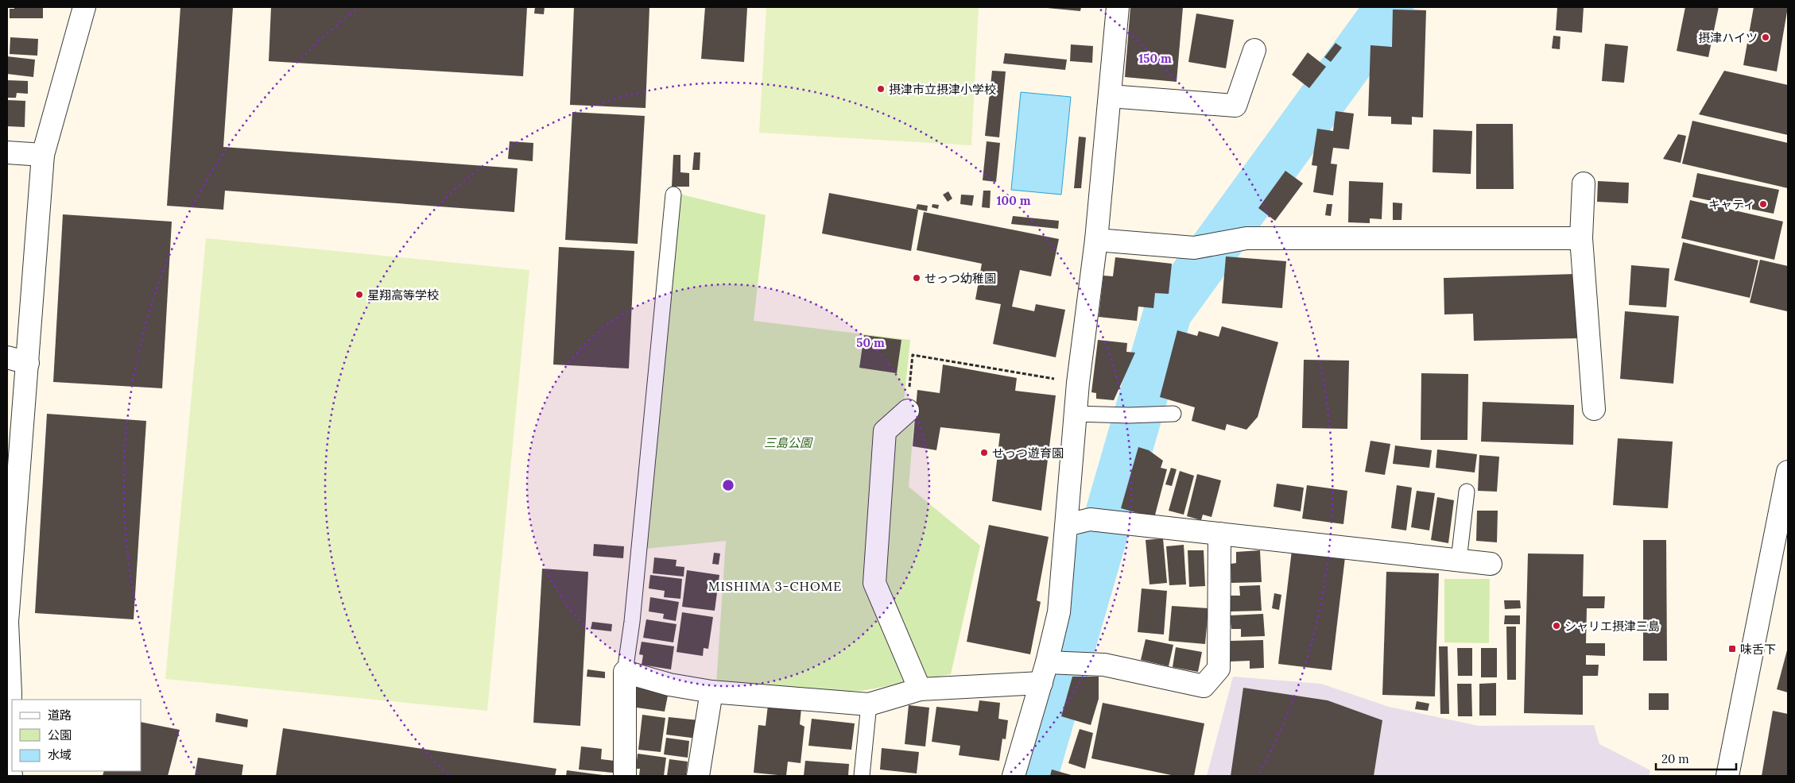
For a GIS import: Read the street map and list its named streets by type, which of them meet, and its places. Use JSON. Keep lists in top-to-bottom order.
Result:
{
  "districts": ["MISHIMA 3-CHOME"],
  "parks": ["三島公園"],
  "places": {
    "other": [
      "摂津ハイツ",
      "摂津市立摂津小学校",
      "キャティ",
      "せっつ幼稚園",
      "星翔高等学校",
      "せっつ遊育園",
      "シャリエ摂津三島"
    ],
    "transit": ["味舌下"]
  },
  "legend": ["道路", "公園", "水域"],
  "scale_bar": "20 m",
  "rings": ["150 m", "100 m", "50 m"]
}
